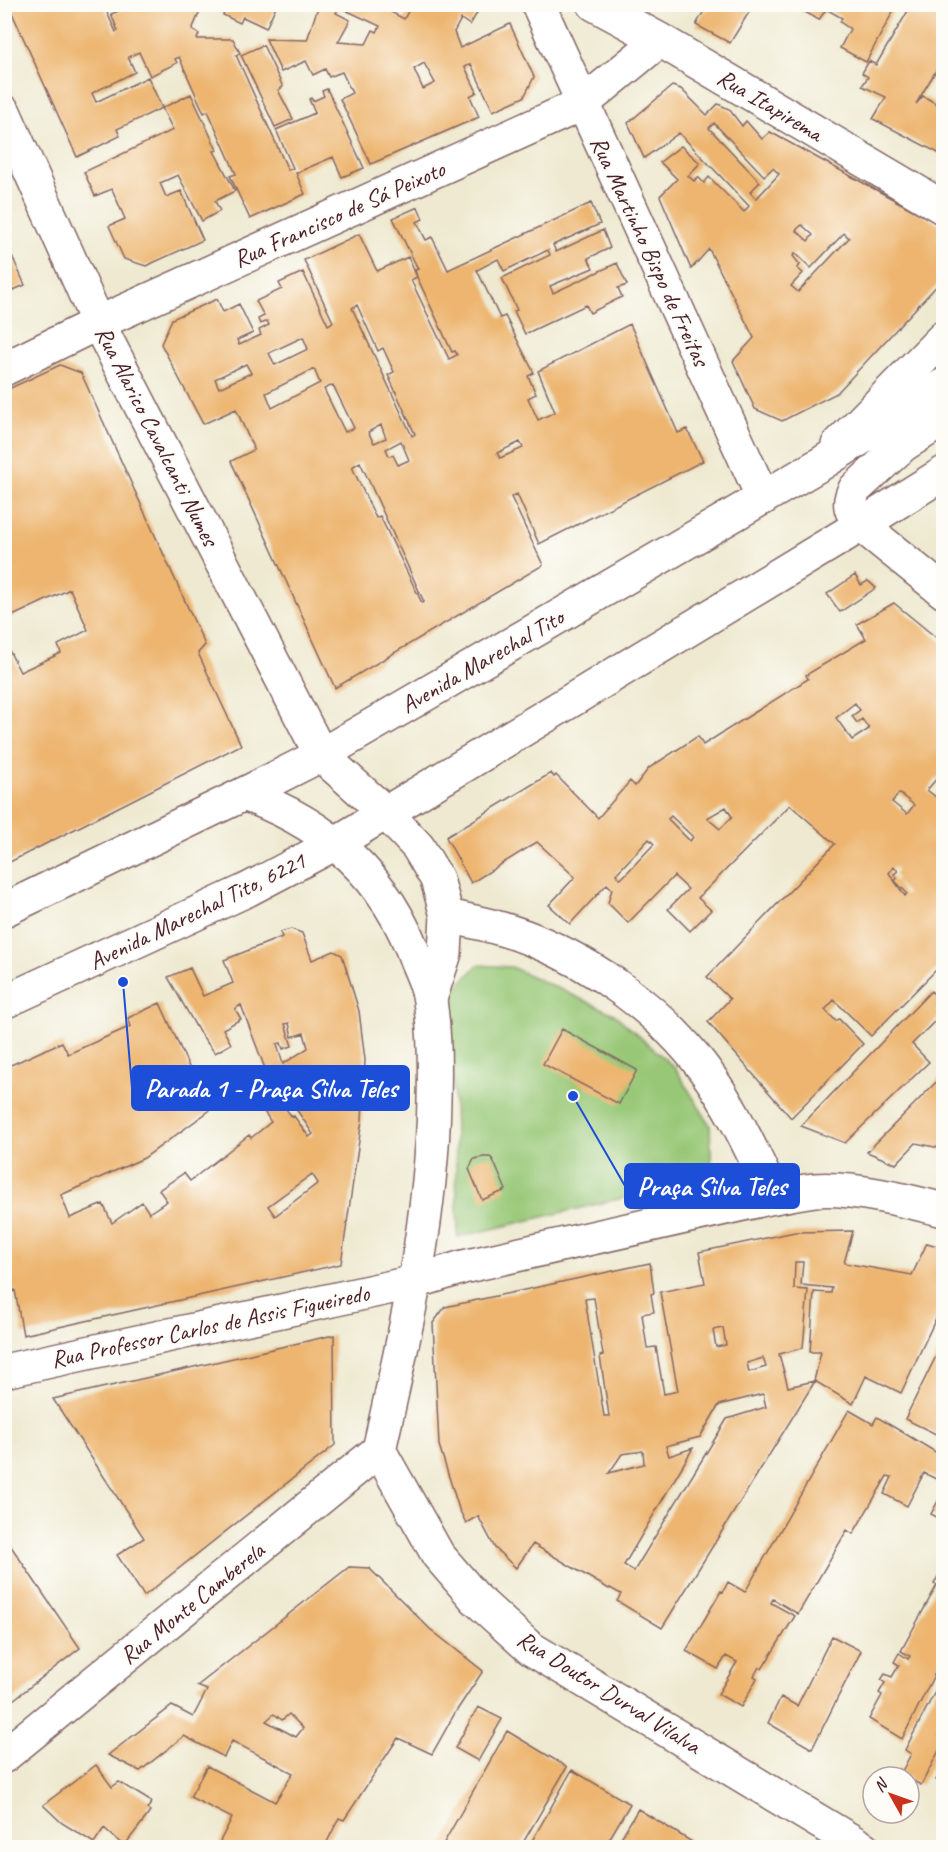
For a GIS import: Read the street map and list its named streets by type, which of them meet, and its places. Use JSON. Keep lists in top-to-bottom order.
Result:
{
  "streets": {
    "main road": [
      "Rua Itapirema",
      "Rua Francisco de Sá Peixoto",
      "Rua Martinho Bispo de Freitas",
      "Rua Alarico Cavalcanti Numes",
      "Avenida Marechal Tito",
      "Avenida Marechal Tito, 6221",
      "Rua Professor Carlos de Assis Figueiredo",
      "Rua Monte Camberela",
      "Rua Doutor Durval Vilalva"
    ]
  },
  "crossings": [
    ["Rua Itapirema", "Rua Francisco de Sá Peixoto"],
    ["Rua Francisco de Sá Peixoto", "Rua Martinho Bispo de Freitas"],
    ["Rua Francisco de Sá Peixoto", "Rua Alarico Cavalcanti Numes"],
    ["Rua Martinho Bispo de Freitas", "Avenida Marechal Tito"],
    ["Rua Alarico Cavalcanti Numes", "Avenida Marechal Tito"],
    ["Rua Monte Camberela", "Rua Doutor Durval Vilalva"]
  ],
  "places": ["Parada 1 - Praça Silva Teles", "Praça Silva Teles"],
  "north": "top left"
}
